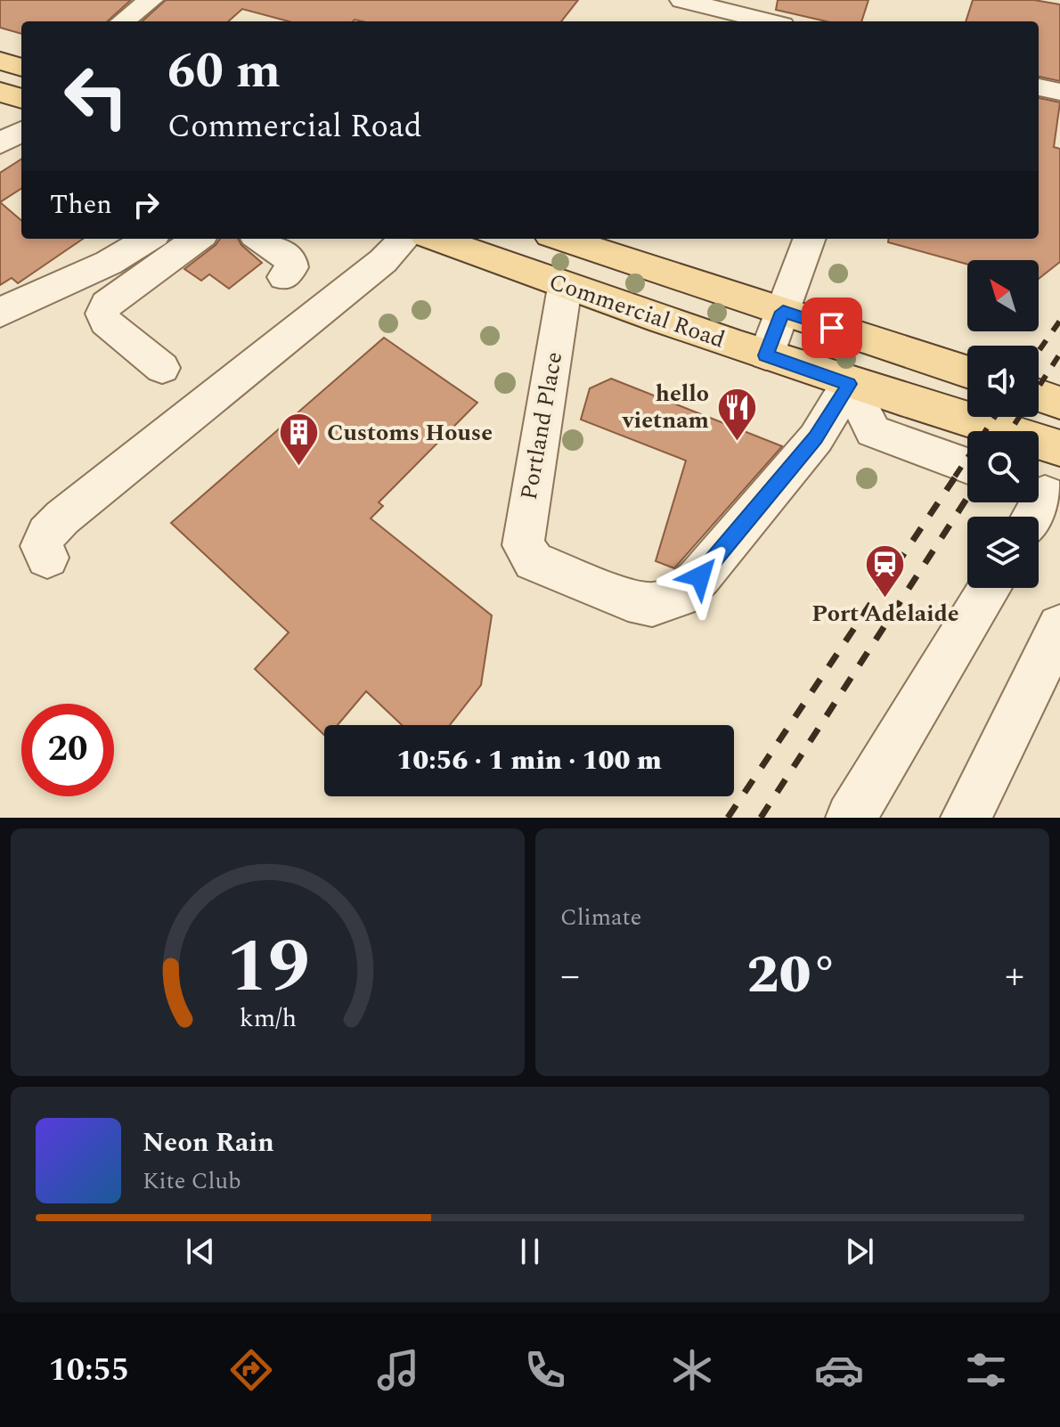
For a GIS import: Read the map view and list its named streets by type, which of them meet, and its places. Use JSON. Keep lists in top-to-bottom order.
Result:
{
  "streets": {
    "main road": ["Commercial Road"],
    "street": ["Portland Place"]
  },
  "crossings": [
    ["Commercial Road", "Portland Place"]
  ],
  "places": {
    "restaurant": ["hello vietnam"],
    "building": ["Customs House"],
    "station": ["Port Adelaide"]
  },
  "north": "top left",
  "page": {
    "turn": ["60 m", "Commercial Road"],
    "then": "Then",
    "limit": "20",
    "trip": "10:56 · 1 min · 100 m",
    "tile": "Climate",
    "heat": ["−", "20°", "+"],
    "song": ["Neon Rain", "Kite Club"],
    "tabs": "10:55",
    "gauge": ["19", "km/h"]
  }
}
